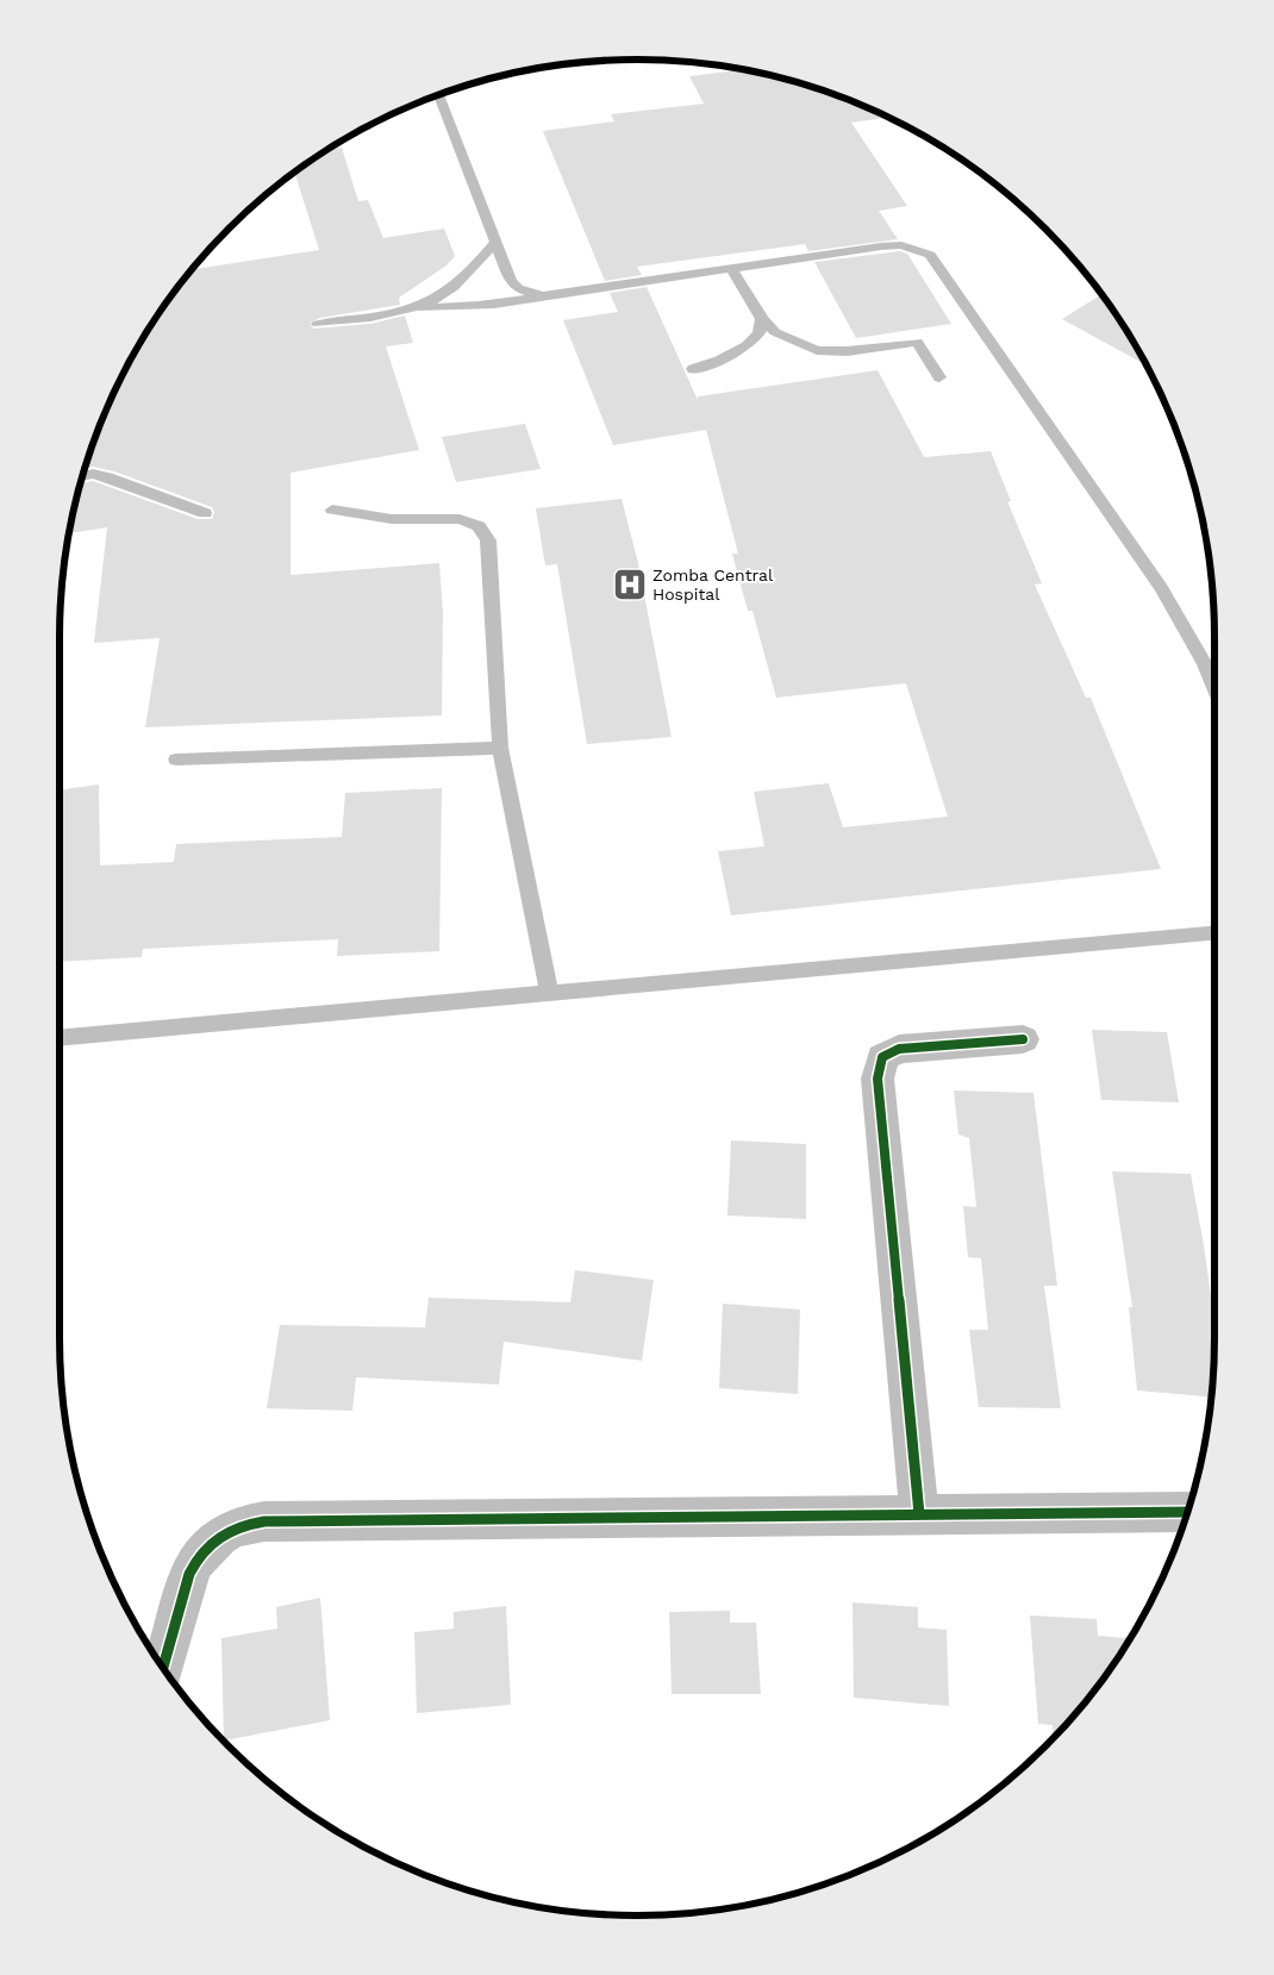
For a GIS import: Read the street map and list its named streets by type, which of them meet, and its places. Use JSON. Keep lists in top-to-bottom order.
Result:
{
  "places": {
    "hospital": ["Zomba Central Hospital"]
  }
}
